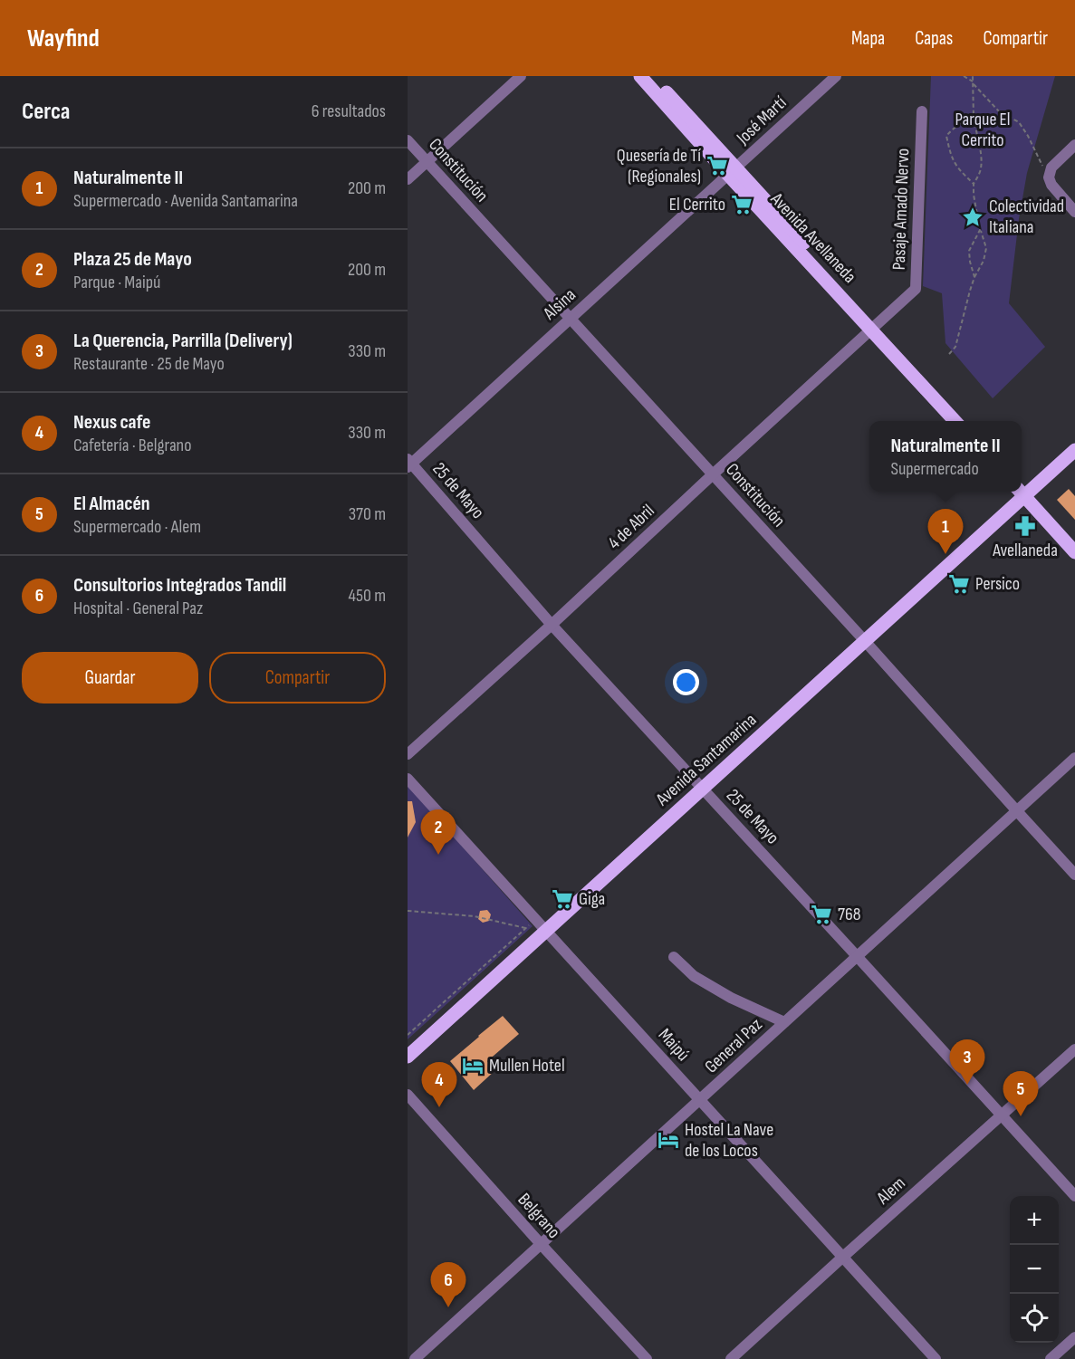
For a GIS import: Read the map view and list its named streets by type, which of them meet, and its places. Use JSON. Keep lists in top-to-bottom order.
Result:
{
  "streets": {
    "main road": ["Avenida Avellaneda", "Avenida Santamarina"],
    "street": [
      "José Martí",
      "Constitución",
      "Pasaje Amado Nervo",
      "Alsina",
      "25 de Mayo",
      "4 de Abril",
      "Maipú",
      "General Paz",
      "Alem",
      "Belgrano"
    ]
  },
  "crossings": [
    ["José Martí", "Avenida Avellaneda"],
    ["José Martí", "Alsina"],
    ["Constitución", "Alsina"],
    ["Constitución", "4 de Abril"],
    ["Constitución", "Avenida Santamarina"],
    ["Constitución", "General Paz"],
    ["Pasaje Amado Nervo", "Avenida Avellaneda"],
    ["Pasaje Amado Nervo", "4 de Abril"],
    ["Avenida Avellaneda", "Alsina"],
    ["Avenida Avellaneda", "4 de Abril"],
    ["Alsina", "25 de Mayo"],
    ["25 de Mayo", "4 de Abril"],
    ["25 de Mayo", "Avenida Santamarina"],
    ["25 de Mayo", "General Paz"],
    ["25 de Mayo", "Alem"],
    ["Avenida Santamarina", "Maipú"],
    ["Maipú", "General Paz"],
    ["Maipú", "Alem"],
    ["General Paz", "Belgrano"]
  ],
  "parks": ["Parque El Cerrito"],
  "places": {
    "supermarket": [
      "Quesería de Tí (Regionales)",
      "El Cerrito",
      "Persico",
      "Giga",
      "768"
    ],
    "place": ["Colectividad Italiana"],
    "pharmacy": ["Avellaneda"],
    "hotel": ["Mullen Hotel", "Hostel La Nave de los Locos"]
  },
  "page": {
    "header": "Wayfind",
    "nav": ["Mapa", "Capas", "Compartir"],
    "heading": ["Cerca", "6 resultados"],
    "list": [
      {
        "mark": "1",
        "name": "Naturalmente II",
        "note": "Supermercado · Avenida Santamarina",
        "value": "200 m"
      },
      {
        "mark": "2",
        "name": "Plaza 25 de Mayo",
        "note": "Parque · Maipú",
        "value": "200 m"
      },
      {
        "mark": "3",
        "name": "La Querencia, Parrilla (Delivery)",
        "note": "Restaurante · 25 de Mayo",
        "value": "330 m"
      },
      {
        "mark": "4",
        "name": "Nexus cafe",
        "note": "Cafetería · Belgrano",
        "value": "330 m"
      },
      {
        "mark": "5",
        "name": "El Almacén",
        "note": "Supermercado · Alem",
        "value": "370 m"
      },
      {
        "mark": "6",
        "name": "Consultorios Integrados Tandil",
        "note": "Hospital · General Paz",
        "value": "450 m"
      }
    ],
    "popup": ["Naturalmente II", "Supermercado"],
    "pins": [
      "1",
      "2",
      "3",
      "4",
      "5",
      "6"
    ],
    "buttons": ["Guardar", "Compartir"],
    "map_buttons": ["+", "−"]
  }
}
